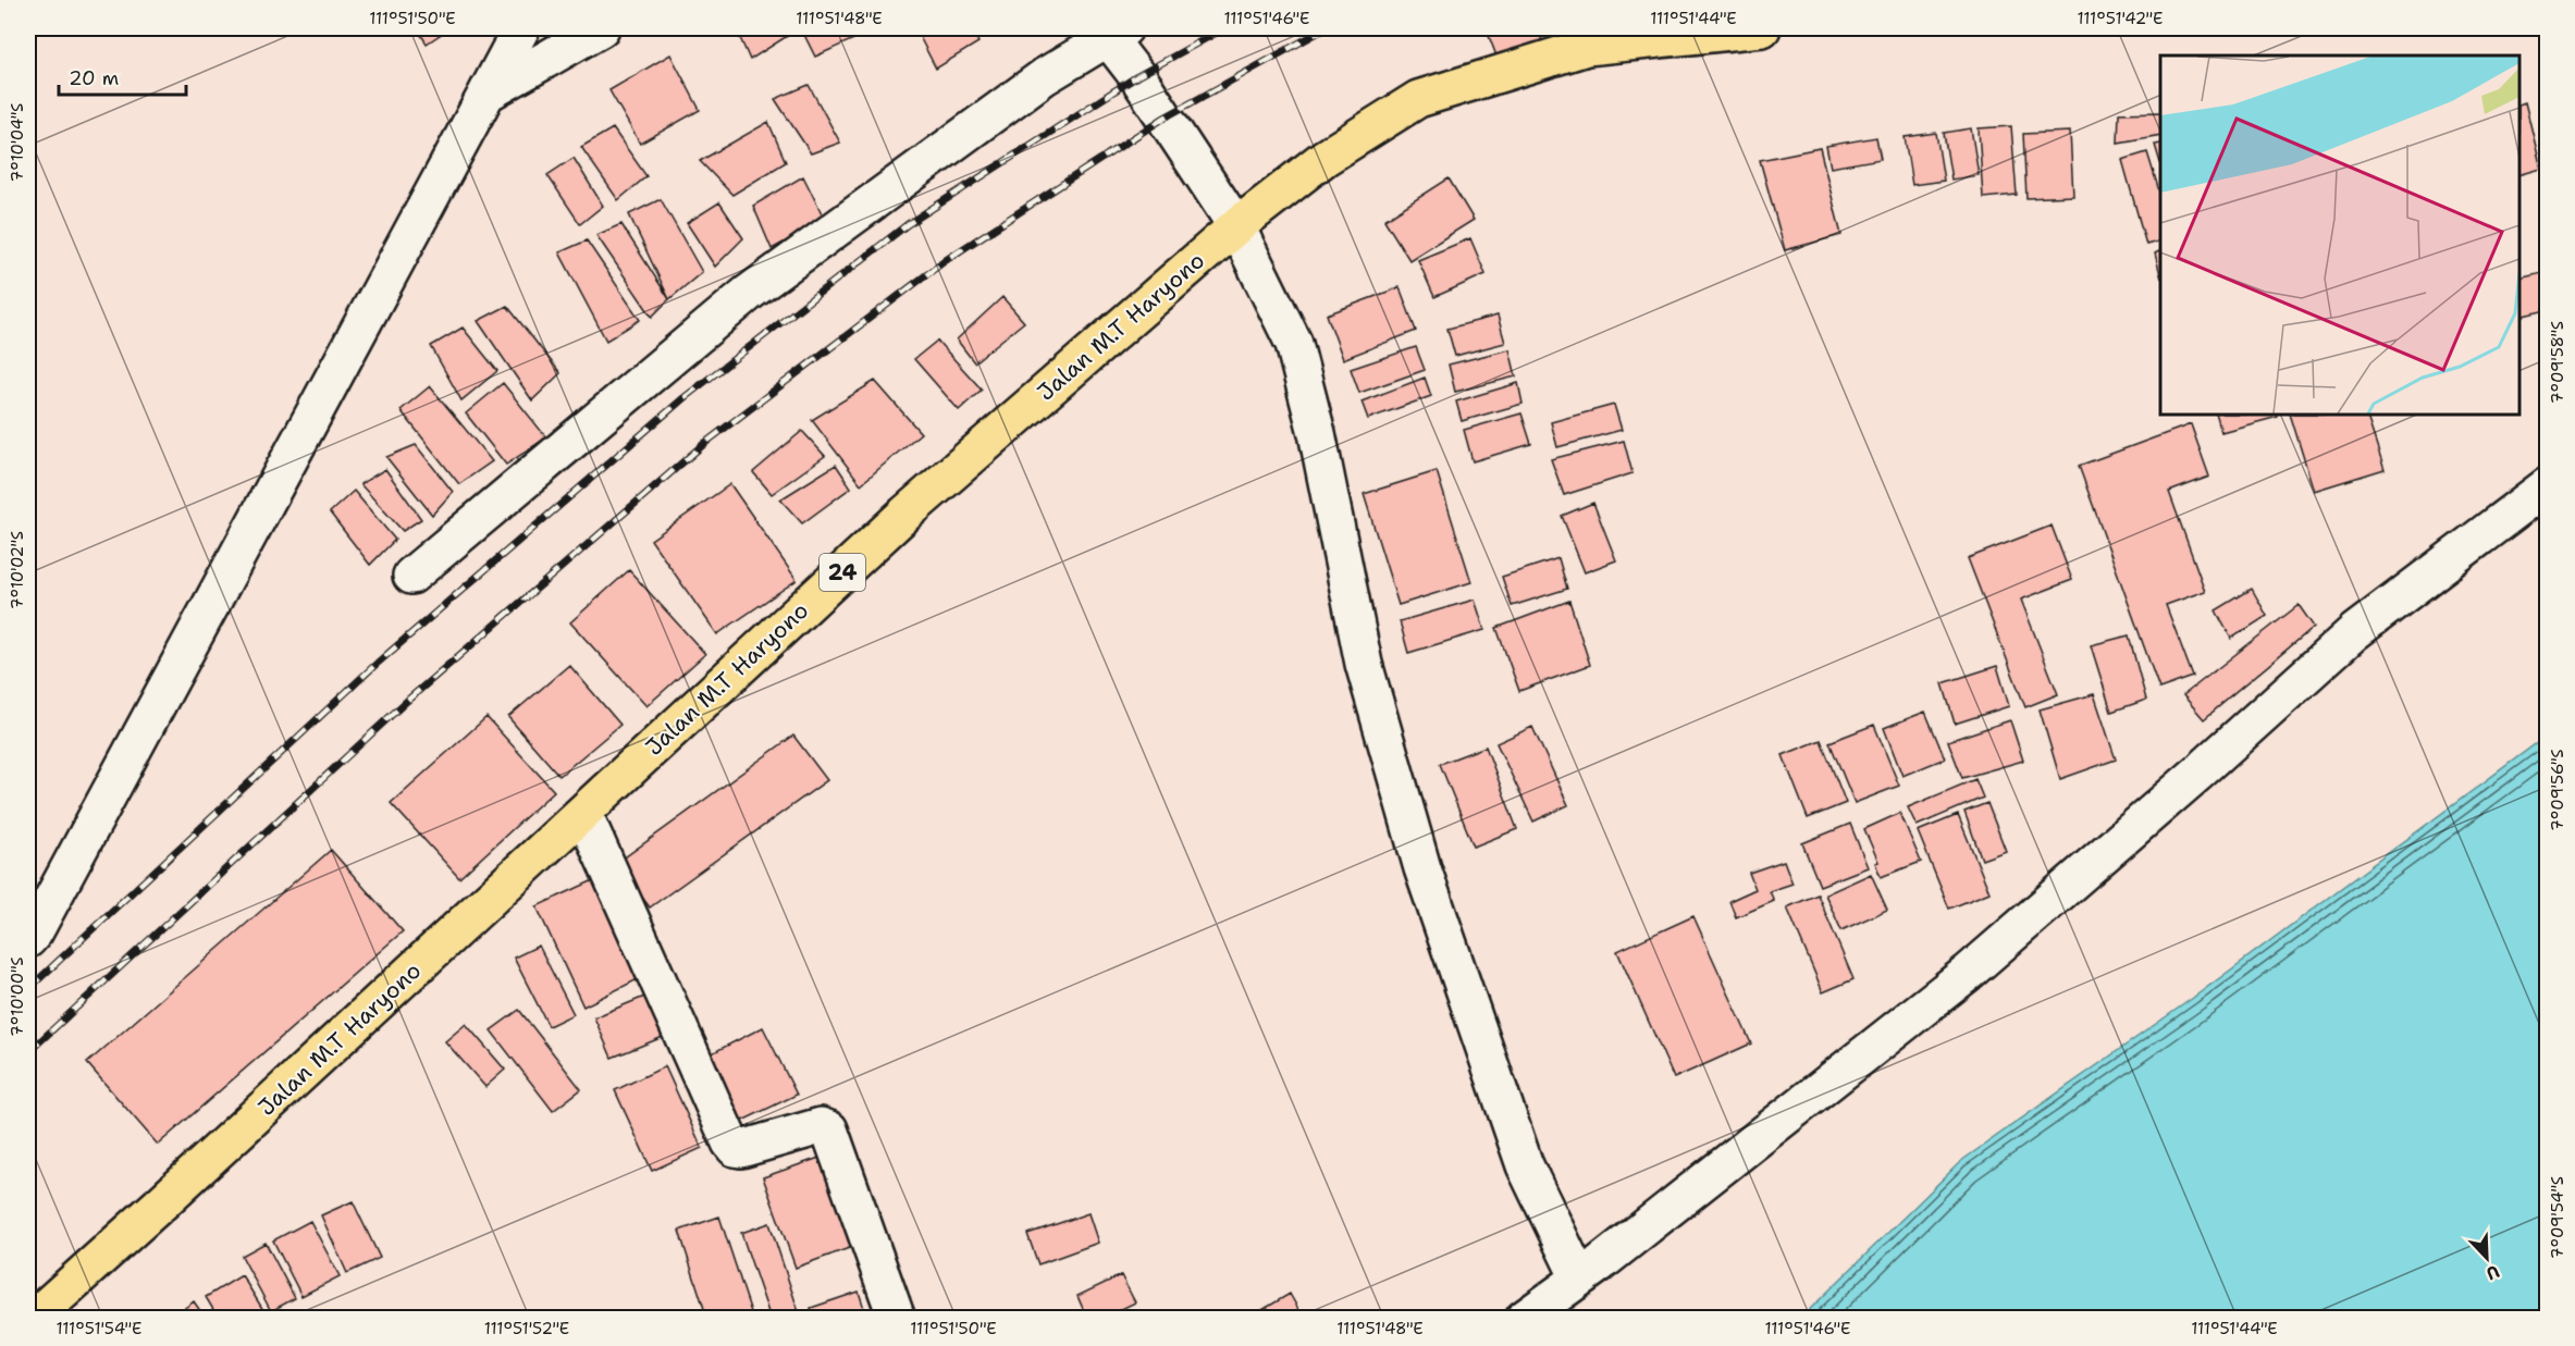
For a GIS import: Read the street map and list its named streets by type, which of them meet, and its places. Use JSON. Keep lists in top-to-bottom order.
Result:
{
  "streets": {
    "highway": ["Jalan M.T Haryono", "24"]
  },
  "scale_bar": "20 m",
  "north": "bottom right",
  "coordinates": [
    "111°51'50\"E",
    "111°51'48\"E",
    "111°51'46\"E",
    "111°51'44\"E",
    "111°51'42\"E",
    "7°10'04\"S",
    "7°09'58\"S",
    "7°10'02\"S",
    "7°09'56\"S",
    "7°10'00\"S",
    "7°09'54\"S",
    "111°51'54\"E",
    "111°51'52\"E"
  ]
}
